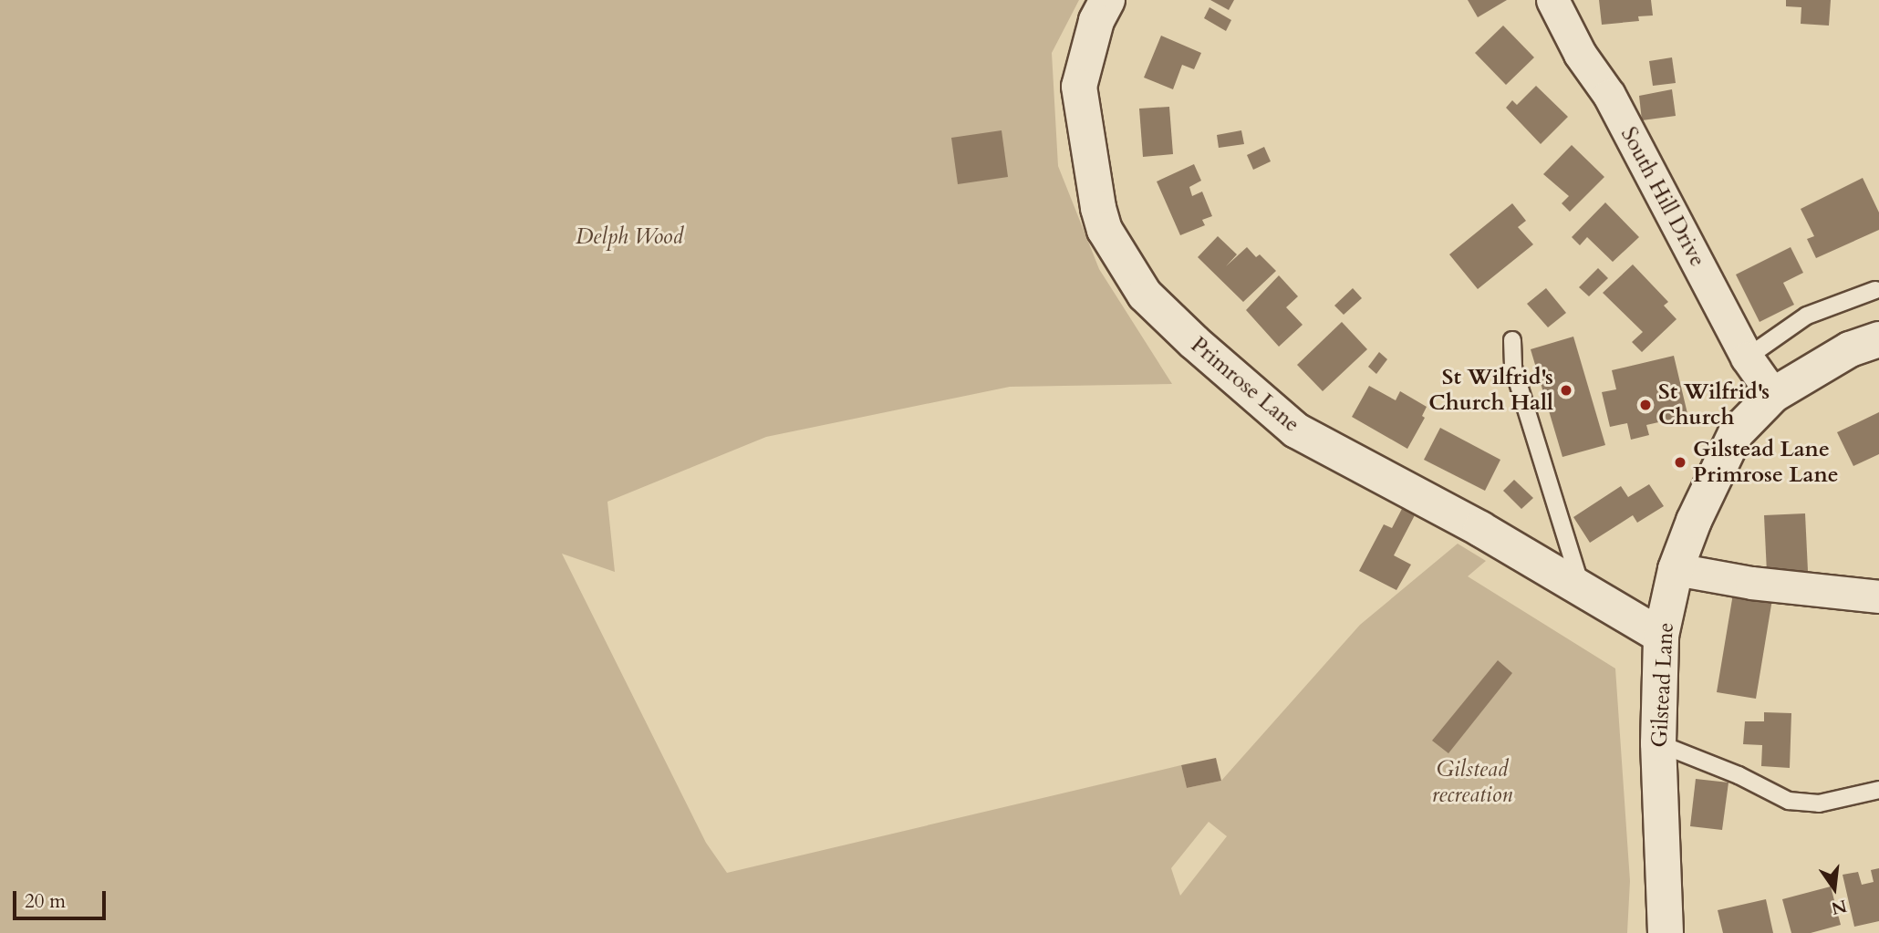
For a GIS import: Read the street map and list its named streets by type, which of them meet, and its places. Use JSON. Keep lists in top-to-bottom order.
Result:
{
  "streets": {
    "street": ["South Hill Drive", "Primrose Lane", "Gilstead Lane"]
  },
  "crossings": [
    ["South Hill Drive", "Gilstead Lane"],
    ["Primrose Lane", "Gilstead Lane"]
  ],
  "parks": ["Delph Wood", "Gilstead recreation"],
  "places": ["St Wilfrid's Church Hall", "St Wilfrid's Church", "Gilstead Lane Primrose Lane"],
  "scale_bar": "20 m",
  "north": "bottom"
}
